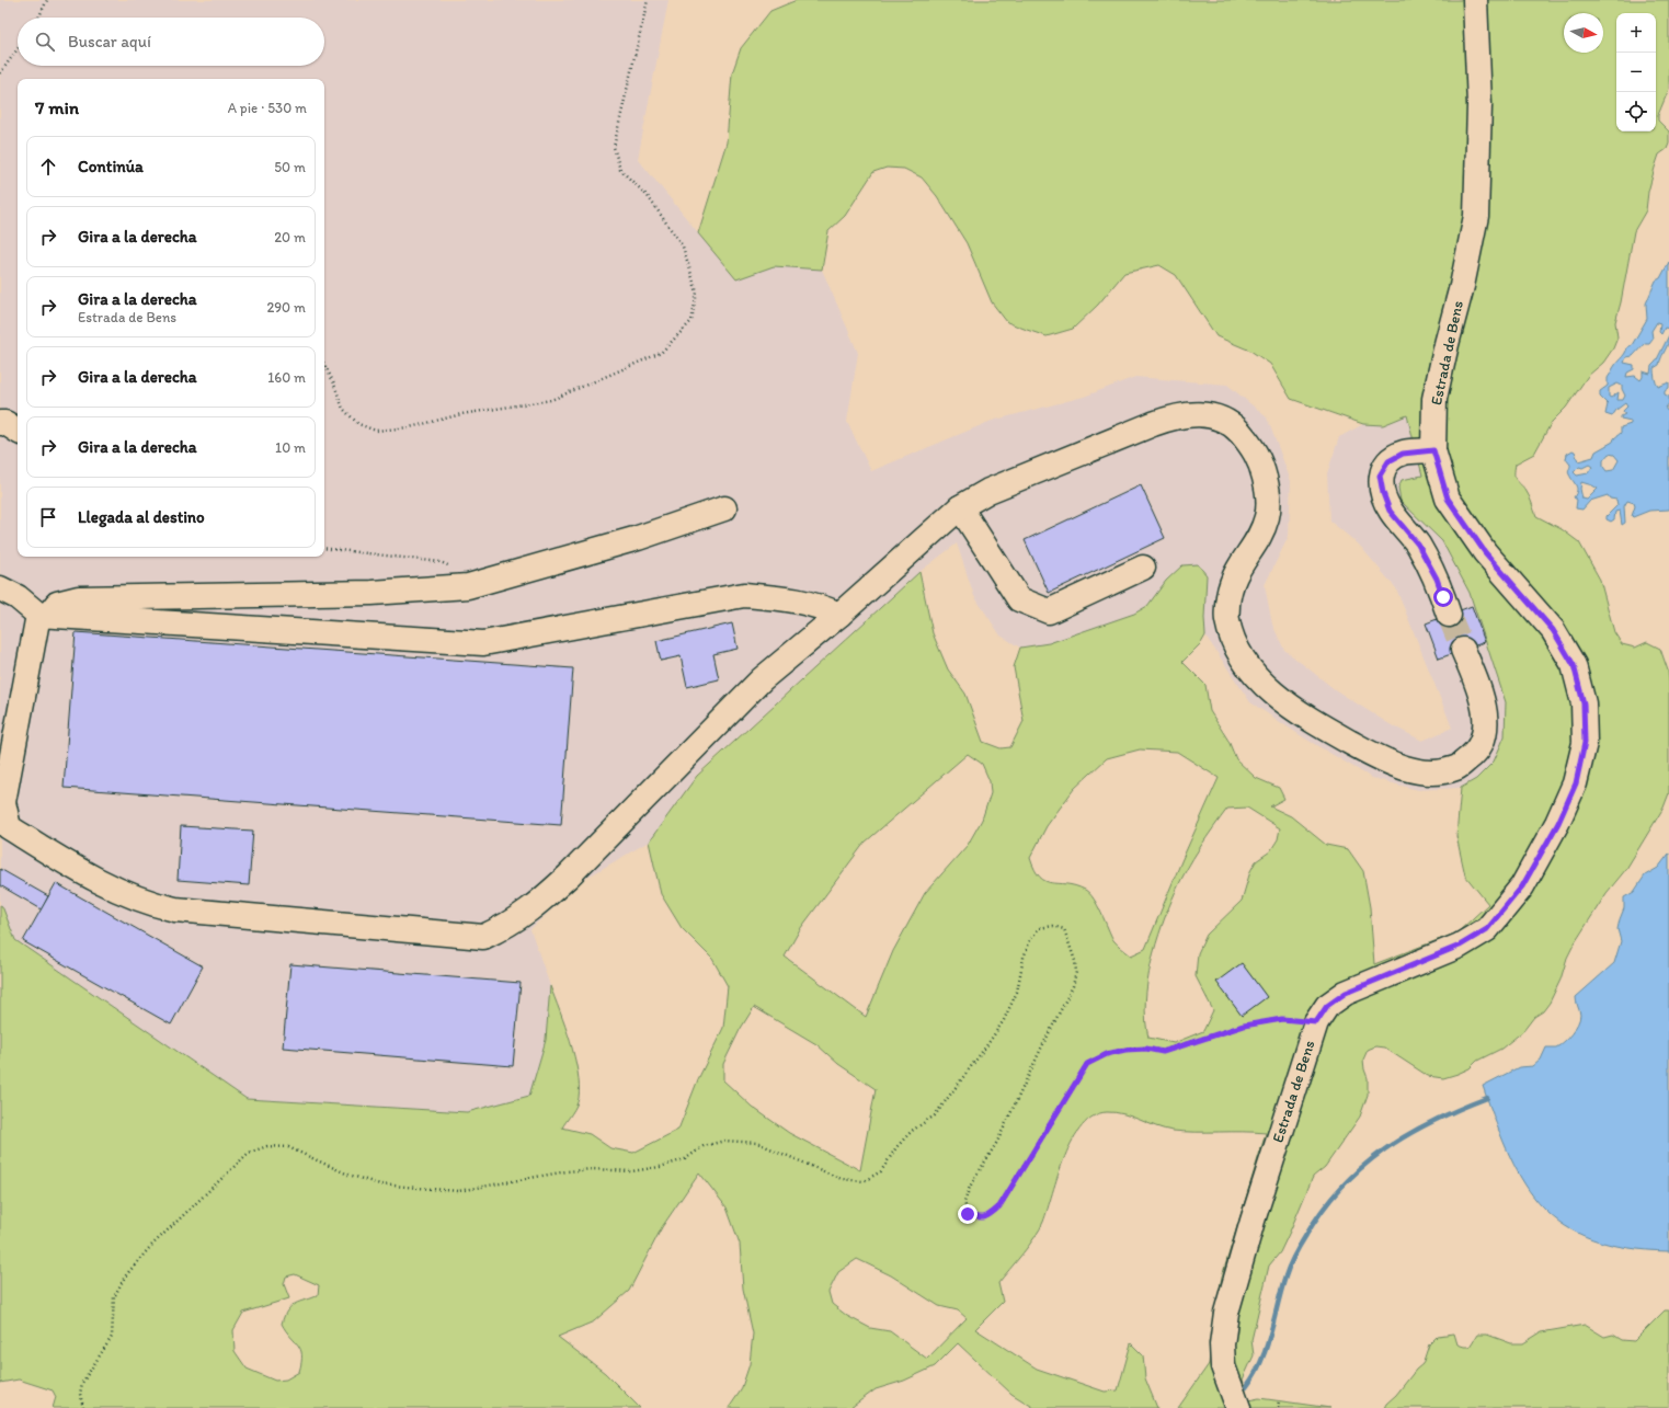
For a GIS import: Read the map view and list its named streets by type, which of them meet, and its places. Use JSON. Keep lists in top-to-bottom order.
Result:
{
  "streets": {
    "street": ["Estrada de Bens"]
  },
  "north": "right",
  "page": {
    "map_buttons": ["+", "−"],
    "search": "Buscar aquí",
    "heading": ["7 min", "A pie · 530 m"],
    "list": [
      ["Continúa", "50 m"],
      ["Gira a la derecha", "20 m"],
      ["Gira a la derecha", "Estrada de Bens", "290 m"],
      ["Gira a la derecha", "160 m"],
      ["Gira a la derecha", "10 m"],
      "Llegada al destino"
    ]
  }
}
